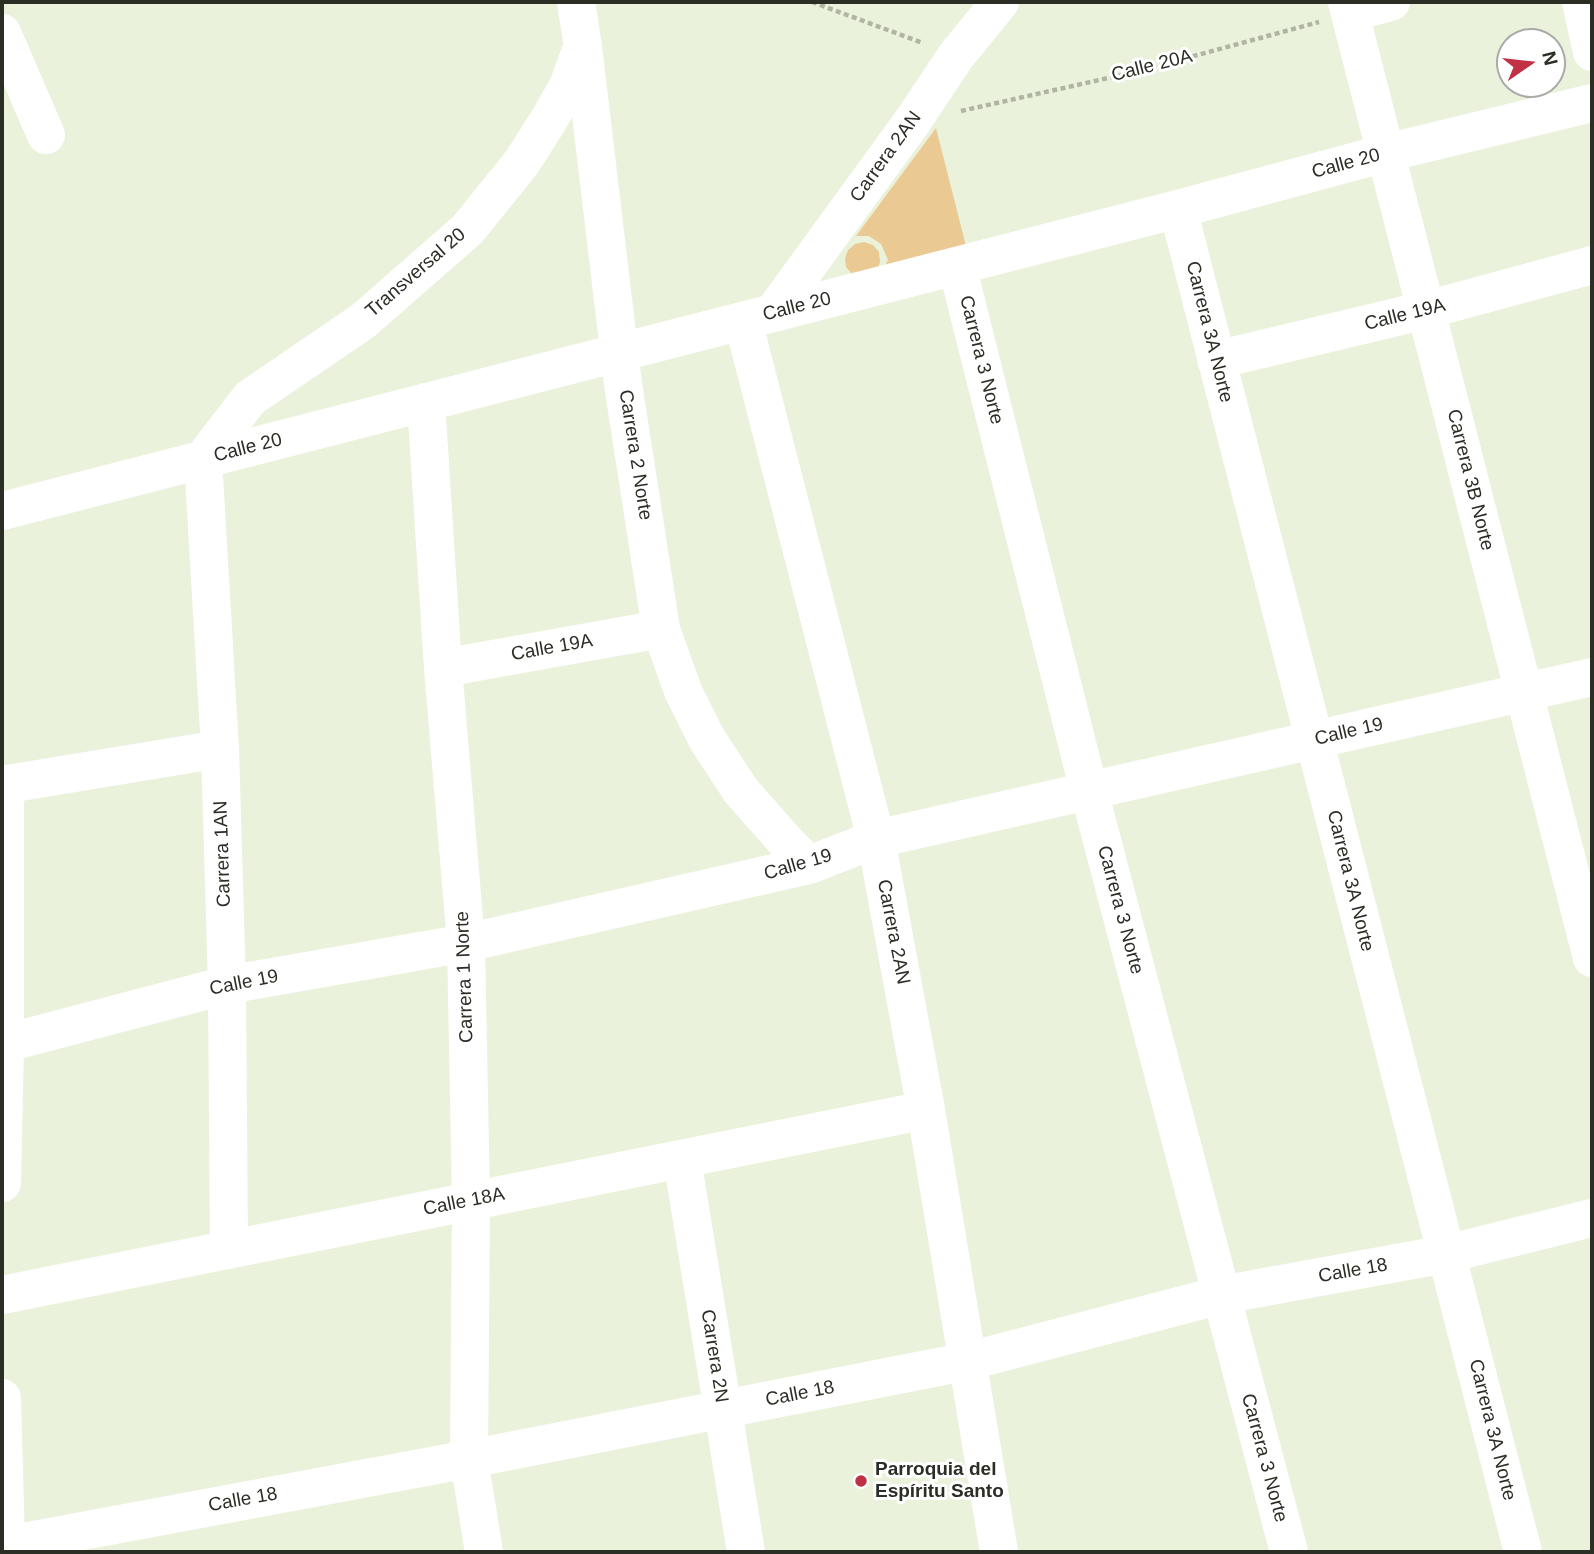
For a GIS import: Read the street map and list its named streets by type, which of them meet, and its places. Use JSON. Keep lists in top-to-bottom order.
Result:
{
  "streets": {
    "street": [
      "Carrera 2AN",
      "Calle 20",
      "Transversal 20",
      "Calle 19A",
      "Carrera 3A Norte",
      "Carrera 3 Norte",
      "Carrera 2 Norte",
      "Carrera 3B Norte",
      "Calle 19",
      "Carrera 1AN",
      "Carrera 1 Norte",
      "Calle 18A",
      "Calle 18",
      "Carrera 2N"
    ],
    "path": ["Calle 20A"]
  },
  "crossings": [
    ["Calle 20A", "Carrera 2AN"],
    ["Calle 20A", "Carrera 3B Norte"],
    ["Carrera 2AN", "Calle 20"],
    ["Carrera 2AN", "Calle 19"],
    ["Carrera 2AN", "Calle 18A"],
    ["Carrera 2AN", "Calle 18"],
    ["Calle 20", "Transversal 20"],
    ["Calle 20", "Carrera 3A Norte"],
    ["Calle 20", "Carrera 3 Norte"],
    ["Calle 20", "Carrera 2 Norte"],
    ["Calle 20", "Carrera 3B Norte"],
    ["Calle 20", "Carrera 1AN"],
    ["Calle 20", "Carrera 1 Norte"],
    ["Transversal 20", "Carrera 2 Norte"],
    ["Transversal 20", "Carrera 1AN"],
    ["Calle 19A", "Carrera 3A Norte"],
    ["Calle 19A", "Carrera 2 Norte"],
    ["Calle 19A", "Carrera 3B Norte"],
    ["Calle 19A", "Carrera 1 Norte"],
    ["Carrera 3A Norte", "Calle 19"],
    ["Carrera 3A Norte", "Calle 18"],
    ["Carrera 3 Norte", "Calle 19"],
    ["Carrera 3 Norte", "Calle 18"],
    ["Carrera 2 Norte", "Calle 19"],
    ["Carrera 3B Norte", "Calle 19"],
    ["Calle 19", "Carrera 1AN"],
    ["Calle 19", "Carrera 1 Norte"],
    ["Carrera 1AN", "Calle 18A"],
    ["Carrera 1 Norte", "Calle 18A"],
    ["Carrera 1 Norte", "Calle 18"],
    ["Calle 18A", "Carrera 2N"],
    ["Calle 18", "Carrera 2N"]
  ],
  "places": ["Parroquia del Espíritu Santo"],
  "north": "right"
}
